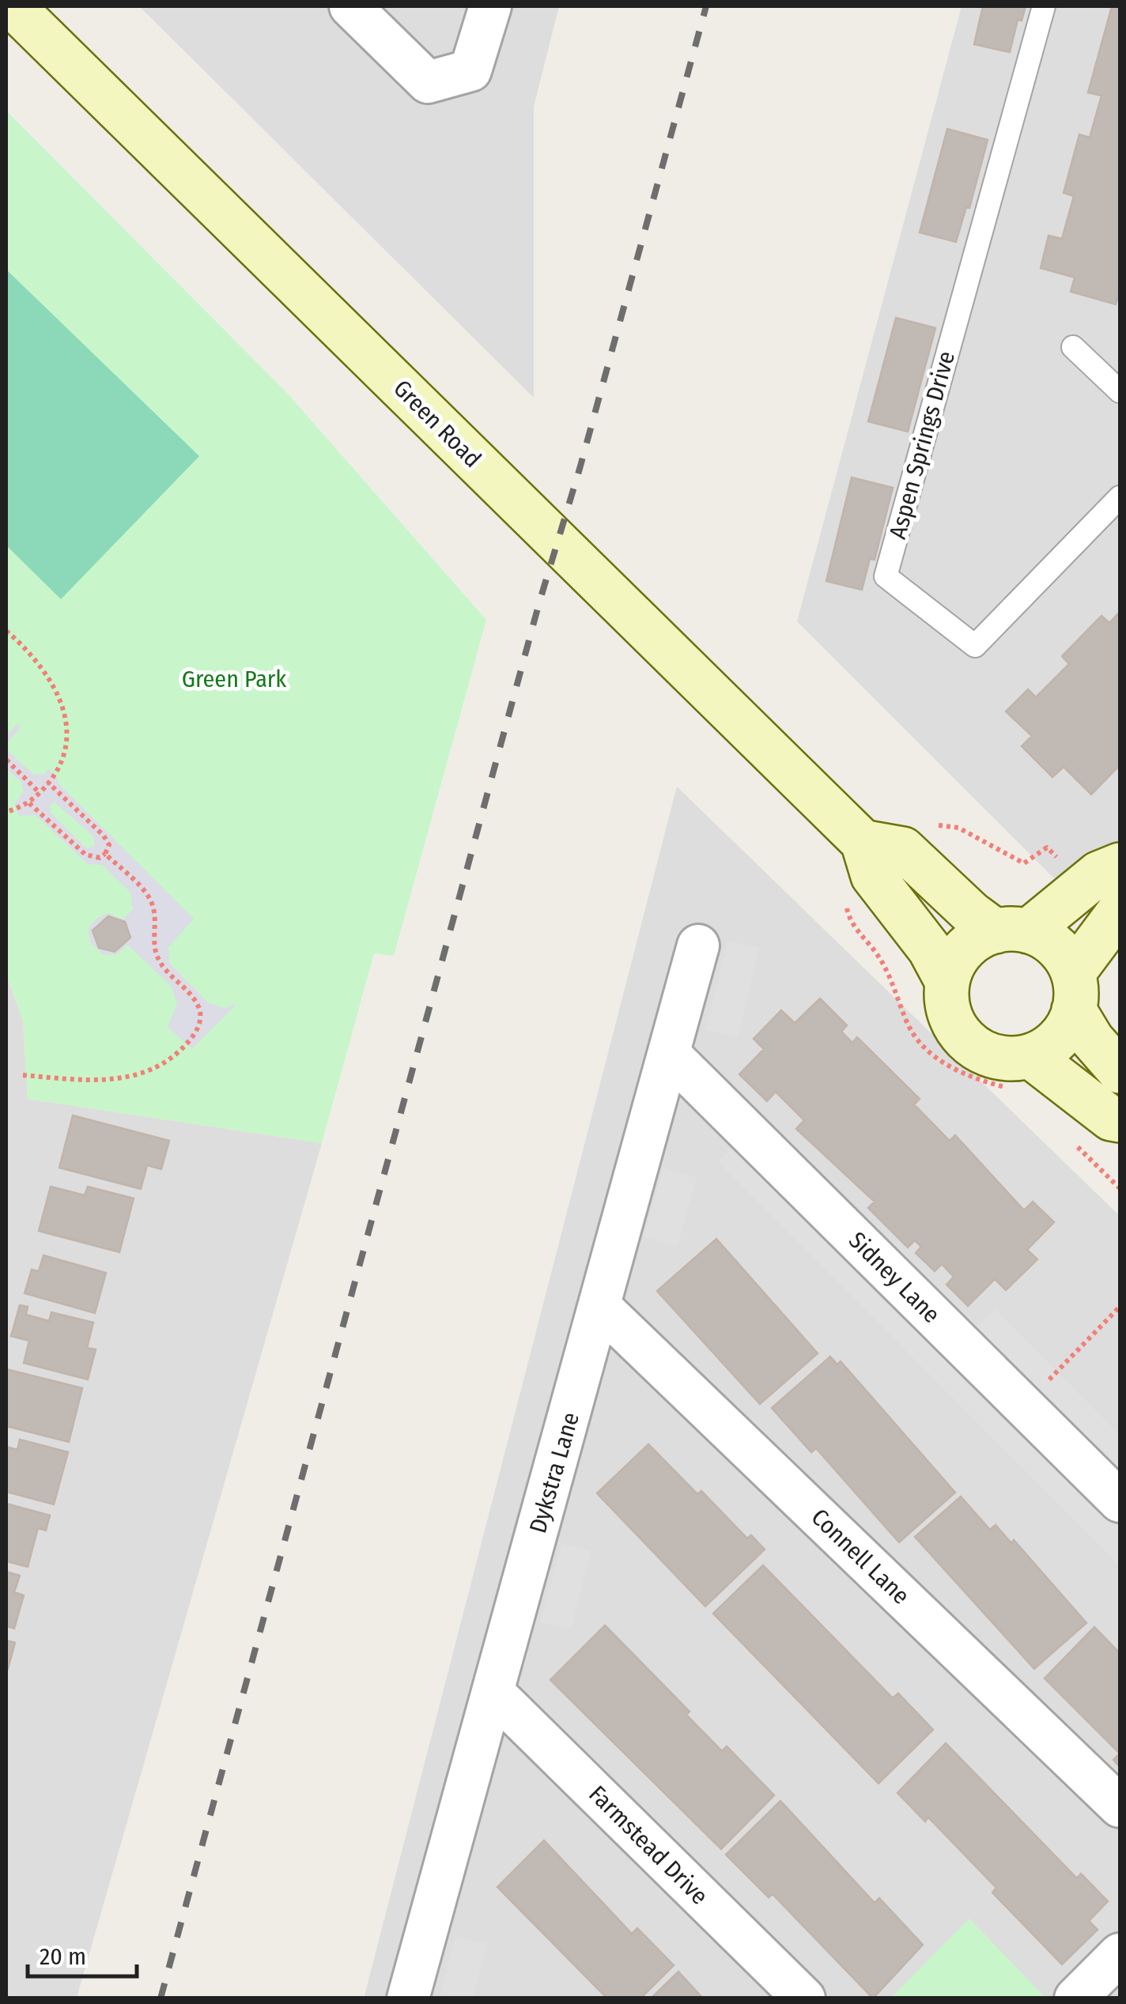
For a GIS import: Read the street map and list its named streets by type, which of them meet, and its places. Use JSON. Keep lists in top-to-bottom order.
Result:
{
  "streets": {
    "street": [
      "Green Road",
      "Sidney Lane",
      "Dykstra Lane",
      "Connell Lane",
      "Farmstead Drive"
    ],
    "lane": ["Aspen Springs Drive"]
  },
  "crossings": [
    ["Sidney Lane", "Dykstra Lane"],
    ["Dykstra Lane", "Connell Lane"],
    ["Dykstra Lane", "Farmstead Drive"]
  ],
  "parks": ["Green Park"],
  "scale_bar": "20 m"
}
